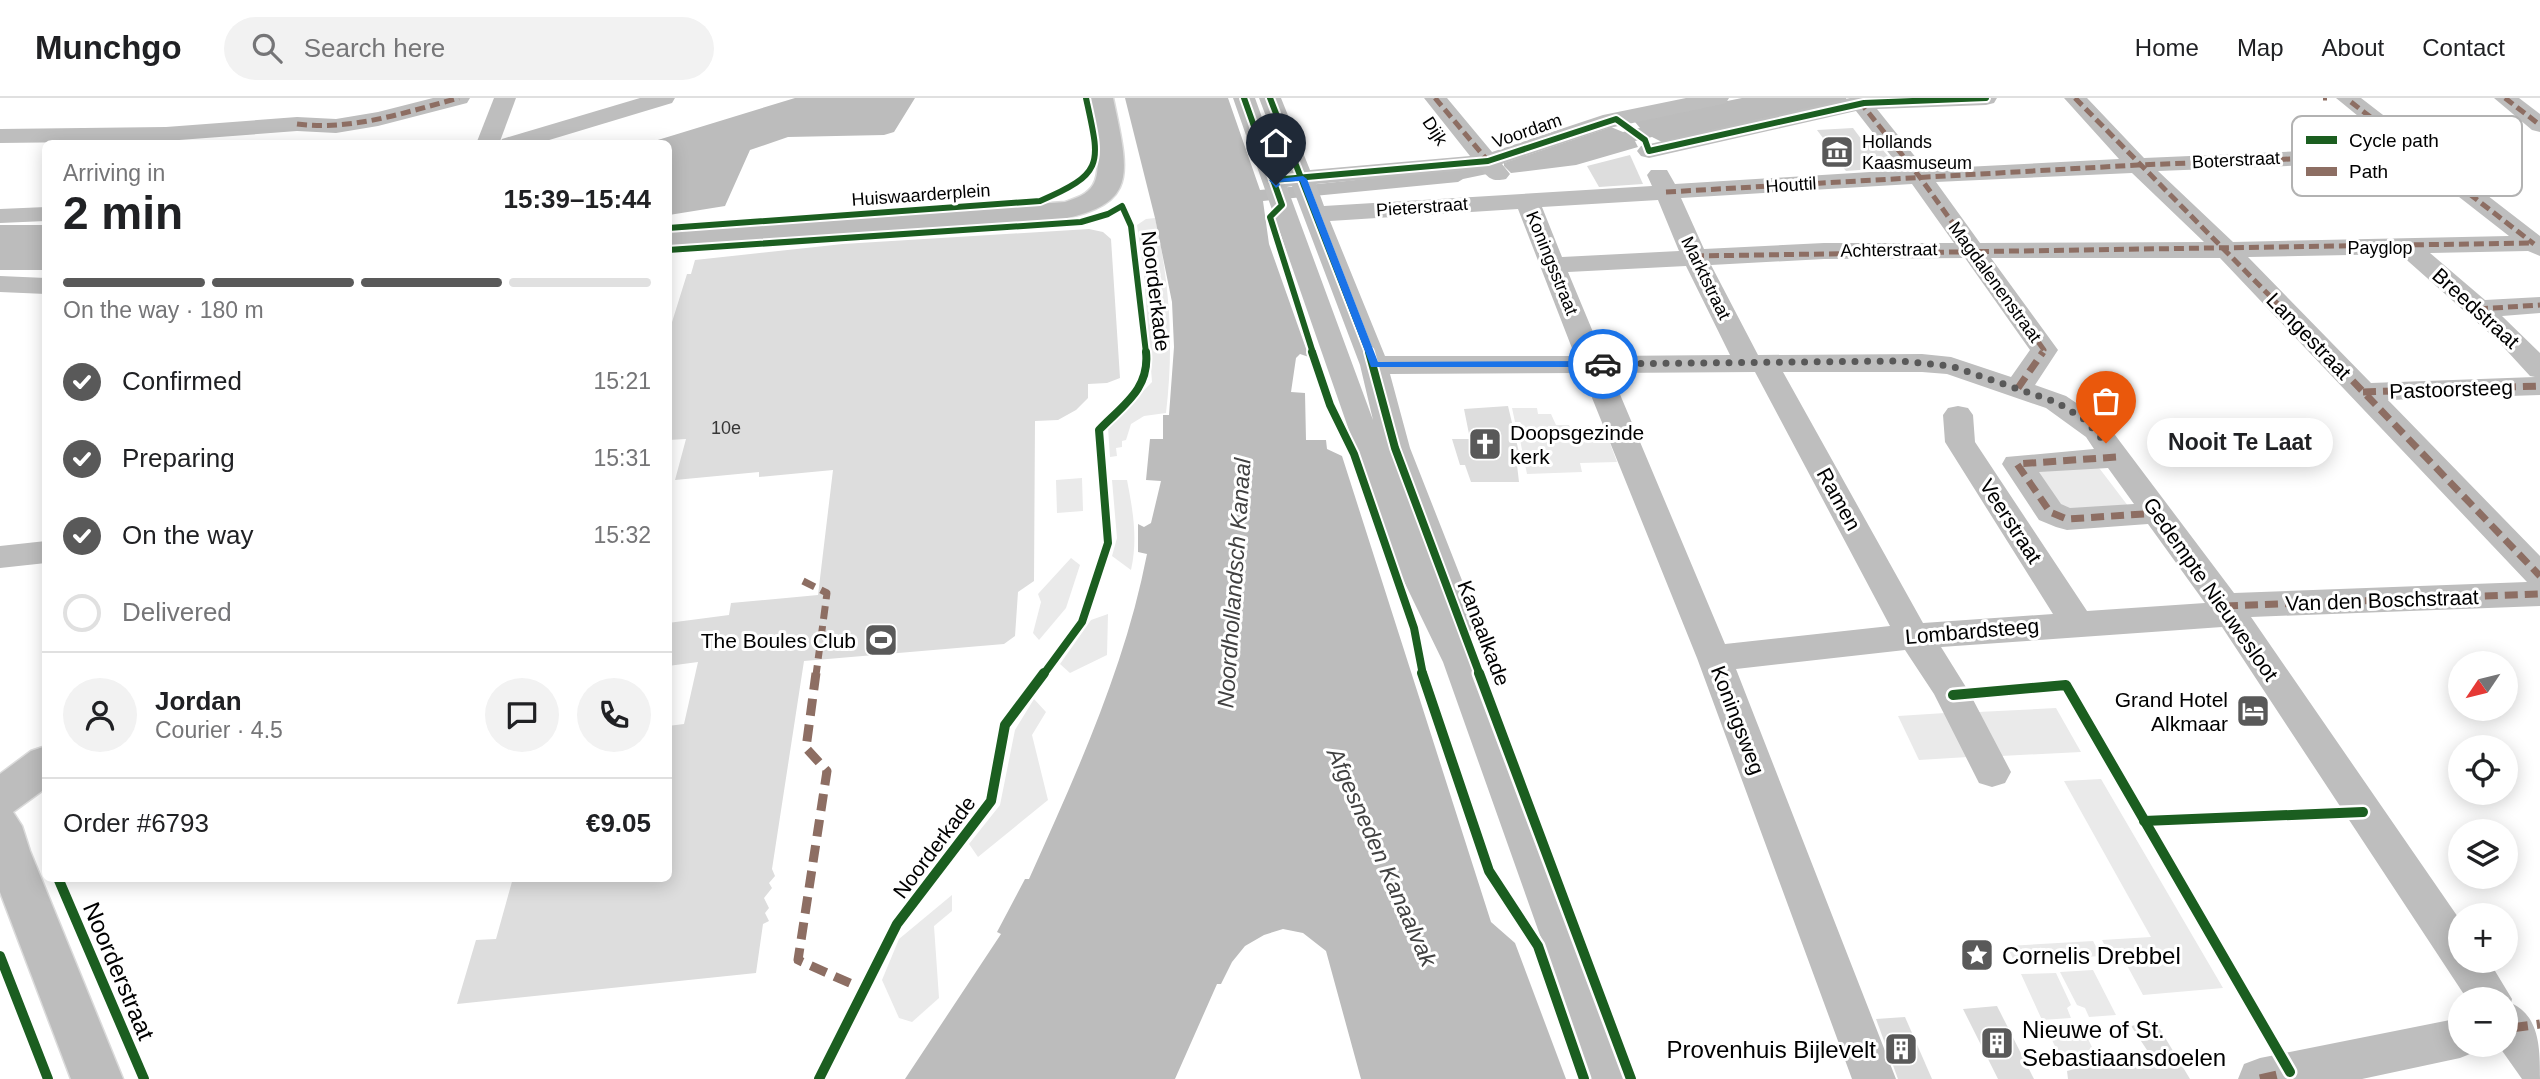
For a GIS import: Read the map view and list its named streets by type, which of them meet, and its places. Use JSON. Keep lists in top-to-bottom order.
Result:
{
  "streets": {
    "street": [
      "Dijk",
      "Voordam",
      "Boterstraat",
      "Houttil",
      "Pieterstraat",
      "Payglop",
      "Achterstraat",
      "Koningsstraat",
      "Marktstraat",
      "Magdalenenstraat",
      "Breedstraat",
      "Langestraat",
      "Pastoorsteeg",
      "Ramen",
      "Veerstraat",
      "Gedempte Nieuwesloot",
      "Van den Boschstraat",
      "Lombardsteeg",
      "Kanaalkade",
      "Koningsweg"
    ],
    "cycle path": ["Huiswaarderplein", "Noorderkade", "Noorderstraat"]
  },
  "crossings": [
    ["Dijk", "Voordam"],
    ["Dijk", "Houttil"],
    ["Dijk", "Pieterstraat"],
    ["Dijk", "Koningsstraat"],
    ["Voordam", "Pieterstraat"],
    ["Voordam", "Marktstraat"],
    ["Voordam", "Kanaalkade"],
    ["Boterstraat", "Houttil"],
    ["Boterstraat", "Langestraat"],
    ["Houttil", "Pieterstraat"],
    ["Houttil", "Koningsstraat"],
    ["Houttil", "Marktstraat"],
    ["Houttil", "Magdalenenstraat"],
    ["Houttil", "Langestraat"],
    ["Pieterstraat", "Koningsstraat"],
    ["Pieterstraat", "Kanaalkade"],
    ["Payglop", "Achterstraat"],
    ["Payglop", "Breedstraat"],
    ["Payglop", "Langestraat"],
    ["Achterstraat", "Koningsstraat"],
    ["Achterstraat", "Marktstraat"],
    ["Achterstraat", "Magdalenenstraat"],
    ["Achterstraat", "Langestraat"],
    ["Koningsstraat", "Gedempte Nieuwesloot"],
    ["Koningsstraat", "Koningsweg"],
    ["Marktstraat", "Ramen"],
    ["Marktstraat", "Gedempte Nieuwesloot"],
    ["Magdalenenstraat", "Gedempte Nieuwesloot"],
    ["Langestraat", "Pastoorsteeg"],
    ["Ramen", "Gedempte Nieuwesloot"],
    ["Ramen", "Lombardsteeg"],
    ["Veerstraat", "Lombardsteeg"],
    ["Gedempte Nieuwesloot", "Van den Boschstraat"],
    ["Gedempte Nieuwesloot", "Lombardsteeg"],
    ["Gedempte Nieuwesloot", "Kanaalkade"],
    ["Gedempte Nieuwesloot", "Koningsweg"],
    ["Van den Boschstraat", "Lombardsteeg"],
    ["Lombardsteeg", "Koningsweg"]
  ],
  "water": ["Noordhollandsch Kanaal", "Afgesneden Kanaalvak"],
  "places": {
    "museum": ["Hollands Kaasmuseum"],
    "other": ["Nooit Te Laat"],
    "church": ["Doopsgezinde kerk"],
    "sports": ["The Boules Club"],
    "hotel": ["Grand Hotel Alkmaar"],
    "place": ["Cornelis Drebbel"],
    "building": ["Nieuwe of St. Sebastiaansdoelen", "Provenhuis Bijlevelt"]
  },
  "house_numbers": ["10e"],
  "legend": ["Cycle path", "Path"],
  "north": "bottom left",
  "page": {
    "header": "Munchgo",
    "search": "Search here",
    "nav": [
      "Home",
      "Map",
      "About",
      "Contact"
    ],
    "heading": ["2 min", "Arriving in", "15:39–15:44"],
    "panel": [
      "Jordan",
      "Courier · 4.5",
      "Order #6793",
      "€9.05"
    ],
    "bar": "On the way · 180 m",
    "list": [
      ["Confirmed", "15:21"],
      ["Preparing", "15:31"],
      ["On the way", "15:32"],
      "Delivered"
    ],
    "bubble": "Nooit Te Laat",
    "map_buttons": ["+", "−"]
  }
}
